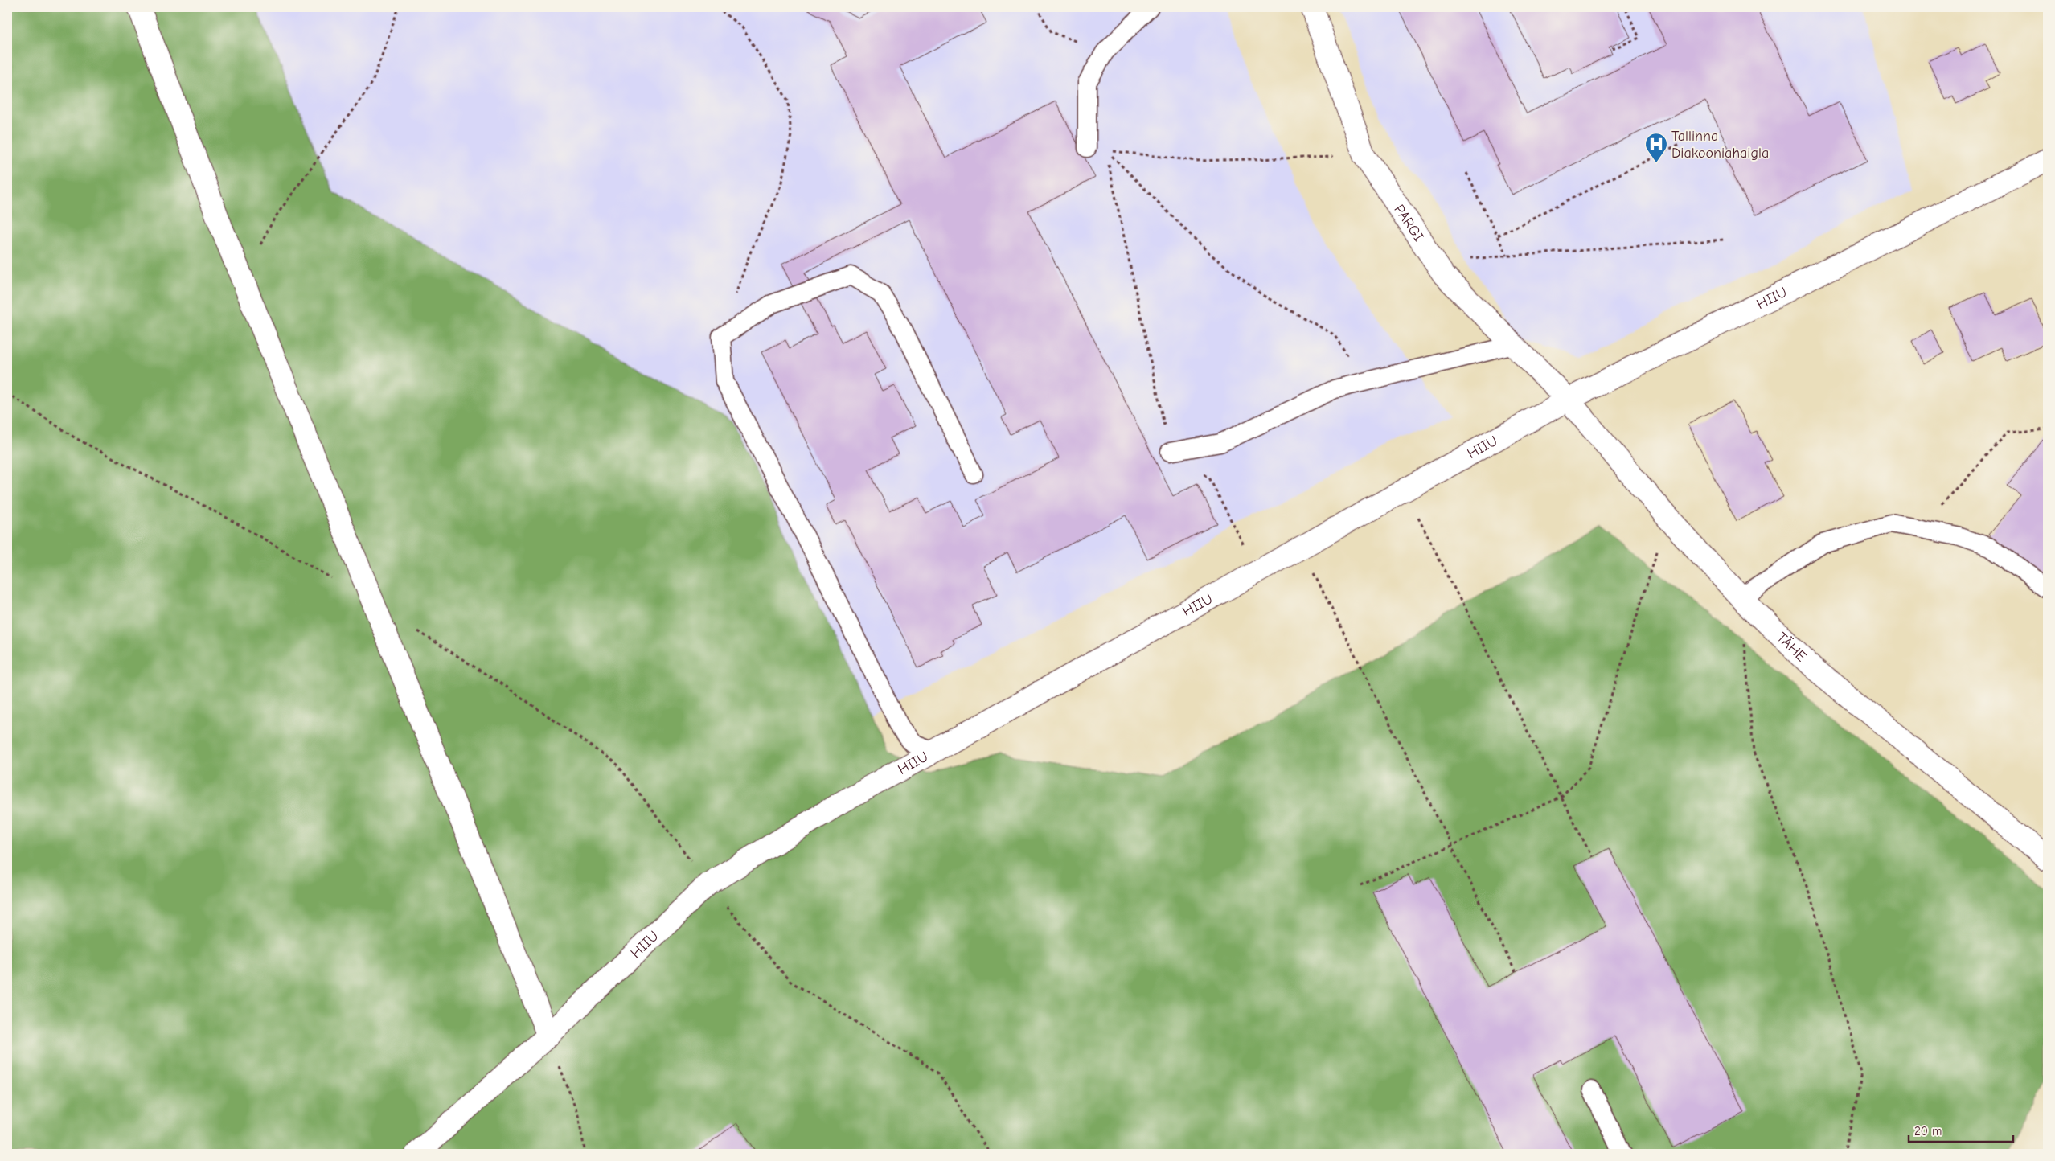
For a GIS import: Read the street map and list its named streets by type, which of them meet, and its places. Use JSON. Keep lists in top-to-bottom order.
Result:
{
  "streets": {
    "street": ["PARGI", "HIIU", "TÄHE"]
  },
  "crossings": [
    ["PARGI", "HIIU"],
    ["PARGI", "TÄHE"],
    ["HIIU", "TÄHE"]
  ],
  "places": {
    "hospital": ["Tallinna Diakooniahaigla"]
  },
  "scale_bar": "20 m"
}
